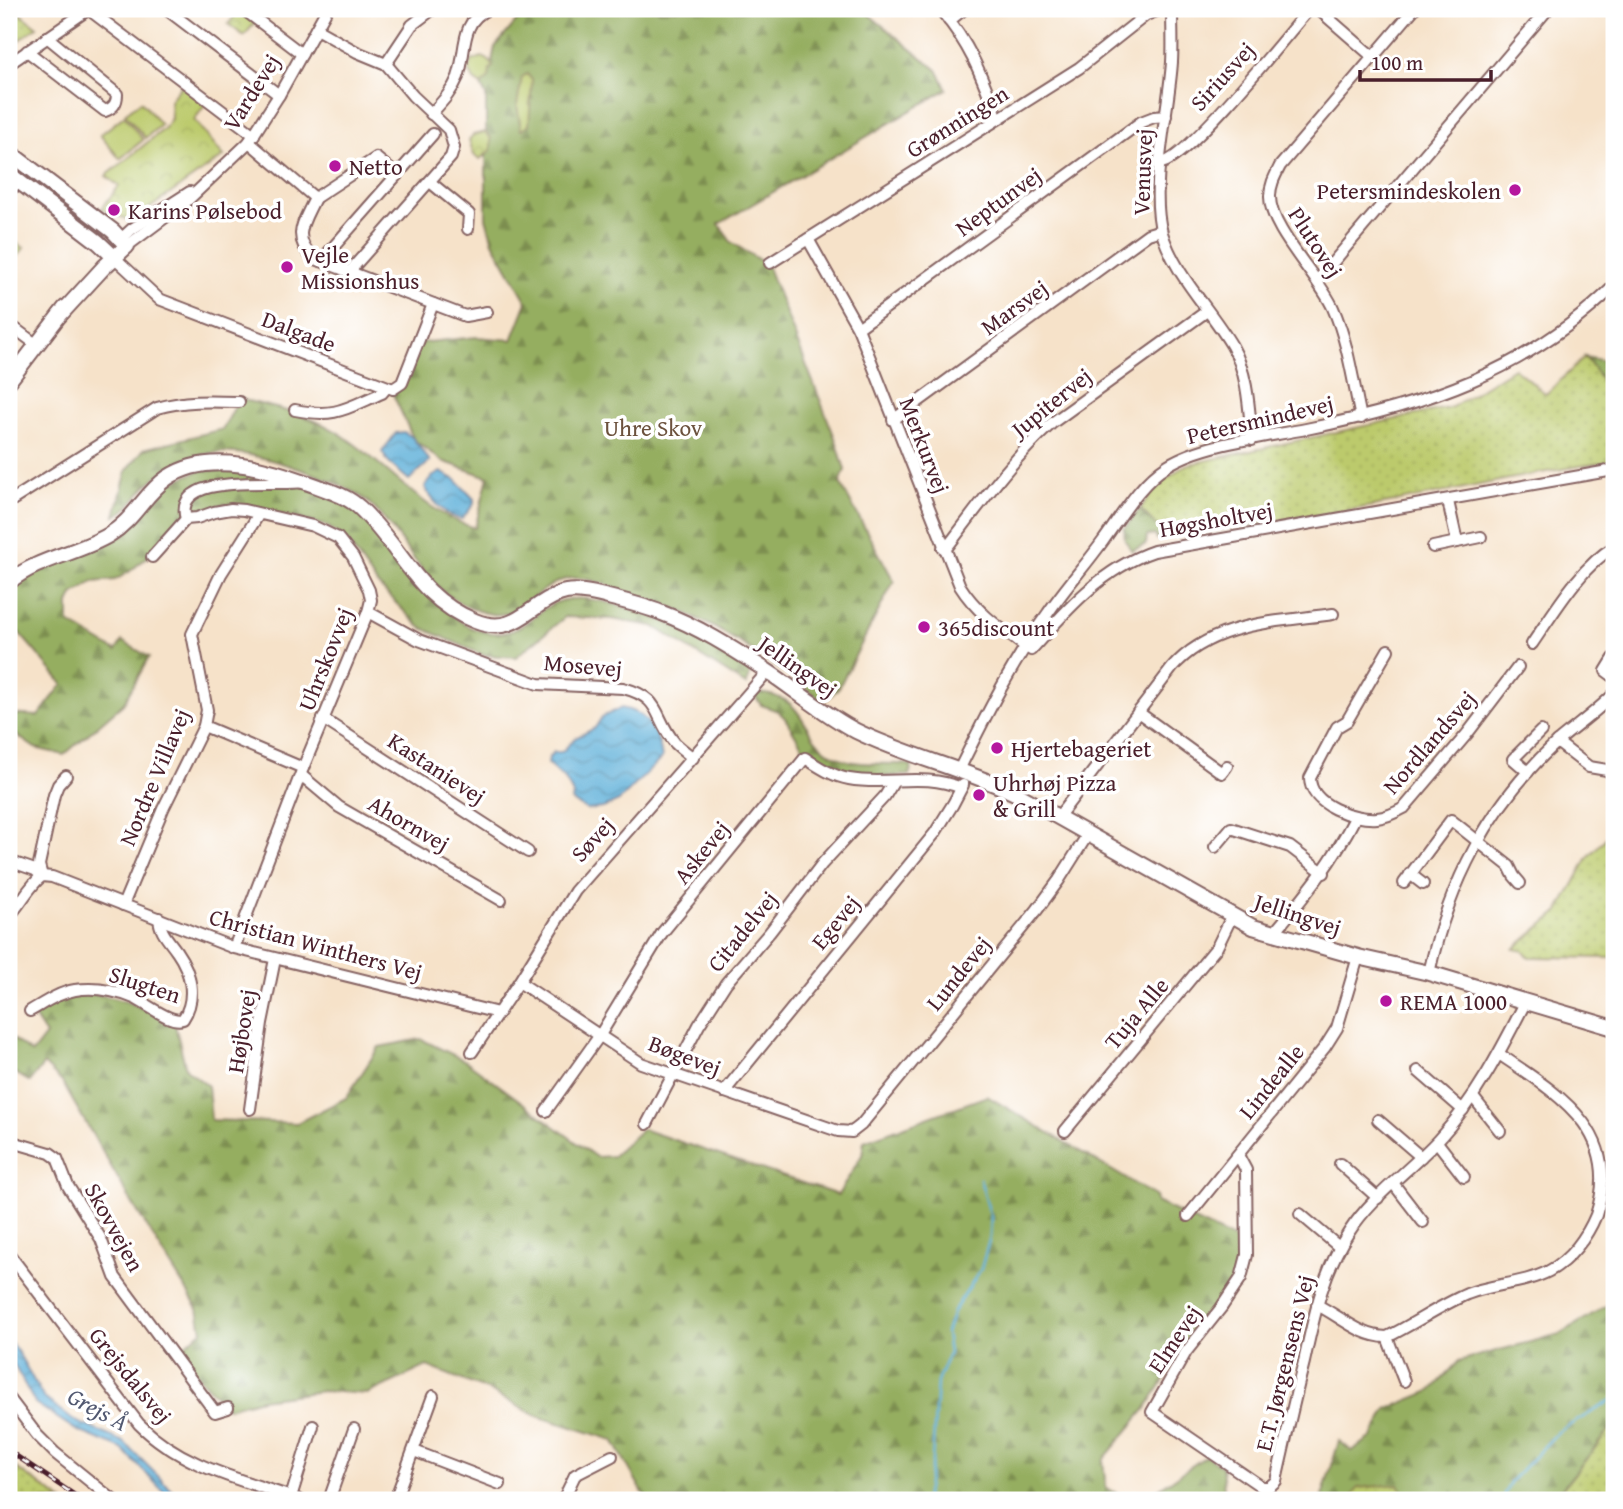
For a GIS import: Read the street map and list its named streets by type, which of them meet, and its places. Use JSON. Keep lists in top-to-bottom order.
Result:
{
  "streets": {
    "main road": ["Vardevej", "Jellingvej"],
    "street": [
      "Siriusvej",
      "Grønningen",
      "Venusvej",
      "Neptunvej",
      "Plutovej",
      "Marsvej",
      "Dalgade",
      "Jupitervej",
      "Petersmindevej",
      "Merkurvej",
      "Høgsholtvej",
      "Uhrskovvej",
      "Mosevej",
      "Nordlandsvej",
      "Kastanievej",
      "Nordre Villavej",
      "Ahornvej",
      "Søvej",
      "Askevej",
      "Egevej",
      "Citadelvej",
      "Christian Winthers Vej",
      "Lundevej",
      "Slugten",
      "Tuja Alle",
      "Højbovej",
      "Bøgevej",
      "Lindealle",
      "Skovvejen",
      "Elmevej",
      "E.T. Jørgensens Vej",
      "Grejsdalsvej"
    ]
  },
  "crossings": [
    ["Siriusvej", "Venusvej"],
    ["Vardevej", "Dalgade"],
    ["Grønningen", "Merkurvej"],
    ["Venusvej", "Neptunvej"],
    ["Venusvej", "Marsvej"],
    ["Venusvej", "Jupitervej"],
    ["Venusvej", "Petersmindevej"],
    ["Neptunvej", "Merkurvej"],
    ["Plutovej", "Petersmindevej"],
    ["Marsvej", "Merkurvej"],
    ["Jupitervej", "Merkurvej"],
    ["Petersmindevej", "Merkurvej"],
    ["Petersmindevej", "Høgsholtvej"],
    ["Petersmindevej", "Jellingvej"],
    ["Petersmindevej", "Egevej"],
    ["Merkurvej", "Høgsholtvej"],
    ["Uhrskovvej", "Mosevej"],
    ["Uhrskovvej", "Kastanievej"],
    ["Uhrskovvej", "Nordre Villavej"],
    ["Uhrskovvej", "Ahornvej"],
    ["Uhrskovvej", "Christian Winthers Vej"],
    ["Mosevej", "Søvej"],
    ["Jellingvej", "Søvej"],
    ["Jellingvej", "Egevej"],
    ["Jellingvej", "Lundevej"],
    ["Jellingvej", "Tuja Alle"],
    ["Jellingvej", "Lindealle"],
    ["Jellingvej", "E.T. Jørgensens Vej"],
    ["Nordre Villavej", "Ahornvej"],
    ["Nordre Villavej", "Christian Winthers Vej"],
    ["Søvej", "Christian Winthers Vej"],
    ["Søvej", "Bøgevej"],
    ["Askevej", "Egevej"],
    ["Askevej", "Citadelvej"],
    ["Askevej", "Bøgevej"],
    ["Egevej", "Bøgevej"],
    ["Citadelvej", "Bøgevej"],
    ["Christian Winthers Vej", "Slugten"],
    ["Christian Winthers Vej", "Højbovej"],
    ["Lundevej", "Bøgevej"],
    ["Lindealle", "Elmevej"],
    ["Elmevej", "E.T. Jørgensens Vej"]
  ],
  "water": ["Grejs Å"],
  "parks": ["Uhre Skov"],
  "places": [
    "Netto",
    "Petersmindeskolen",
    "Karins Pølsebod",
    "Vejle Missionshus",
    "365discount",
    "Hjertebageriet",
    "Uhrhøj Pizza & Grill",
    "REMA 1000"
  ],
  "scale_bar": "100 m"
}
